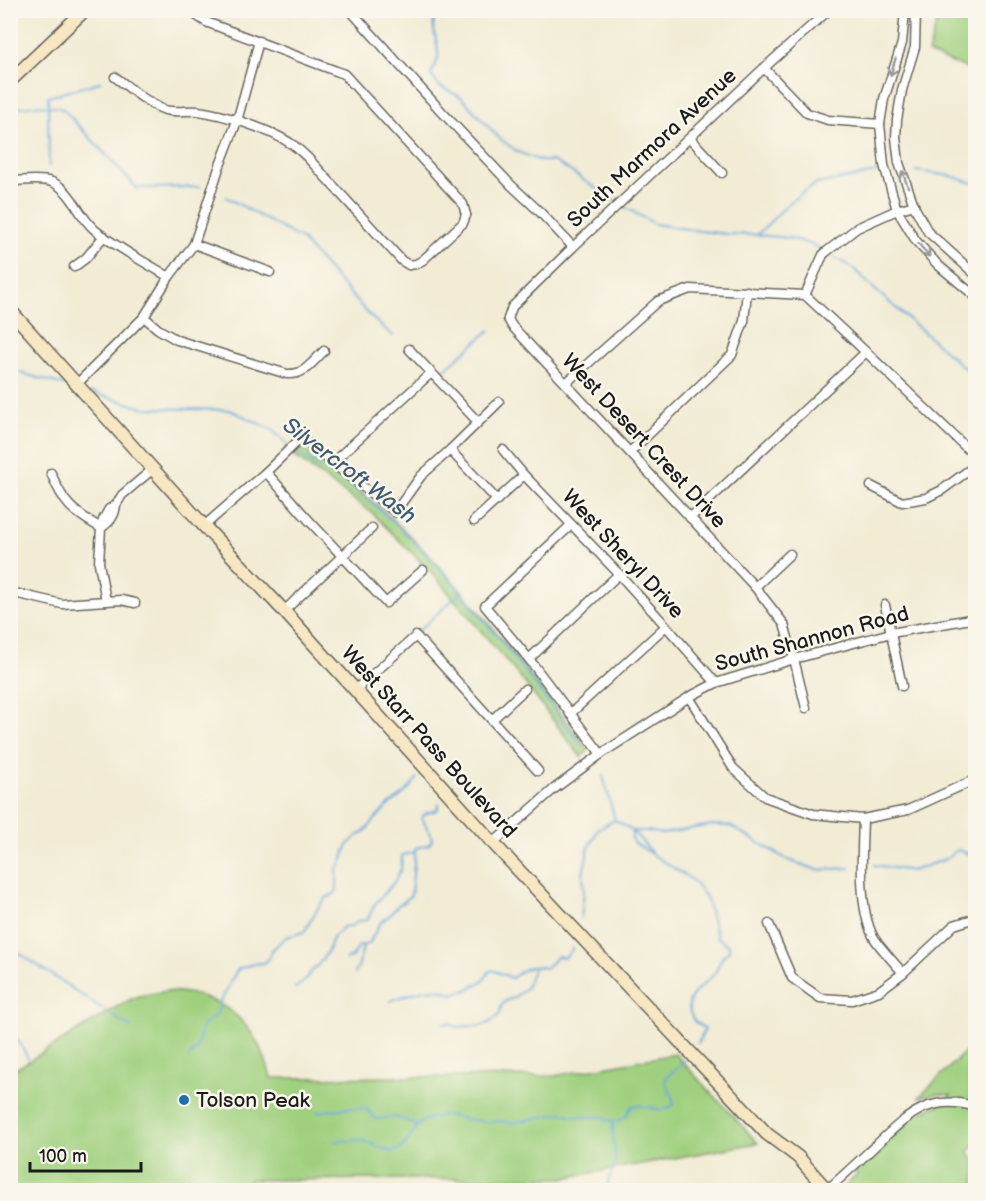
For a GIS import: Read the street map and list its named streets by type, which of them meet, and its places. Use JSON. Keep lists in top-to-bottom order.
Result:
{
  "streets": {
    "street": [
      "South Marmora Avenue",
      "West Desert Crest Drive",
      "West Sheryl Drive",
      "South Shannon Road",
      "West Starr Pass Boulevard"
    ]
  },
  "crossings": [
    ["South Marmora Avenue", "West Desert Crest Drive"],
    ["West Desert Crest Drive", "South Shannon Road"],
    ["West Sheryl Drive", "South Shannon Road"],
    ["South Shannon Road", "West Starr Pass Boulevard"]
  ],
  "water": ["Silvercroft Wash"],
  "places": ["Tolson Peak"],
  "scale_bar": "100 m"
}
